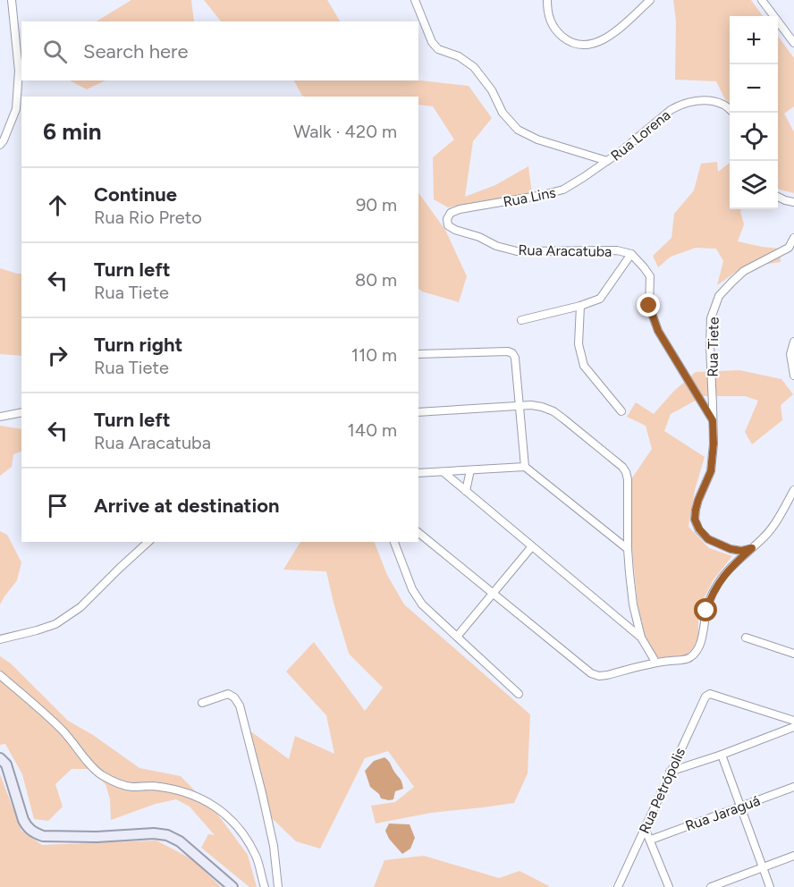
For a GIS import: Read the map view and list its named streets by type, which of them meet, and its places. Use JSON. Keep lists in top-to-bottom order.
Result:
{
  "streets": {
    "street": [
      "Rua Lorena",
      "Rua Lins",
      "Rua Aracatuba",
      "Rua Tiete",
      "Rua Petrópolis",
      "Rua Jaraguá"
    ]
  },
  "crossings": [
    ["Rua Lorena", "Rua Lins"],
    ["Rua Lins", "Rua Aracatuba"],
    ["Rua Aracatuba", "Rua Tiete"]
  ],
  "page": {
    "map_buttons": ["+", "−"],
    "search": "Search here",
    "heading": ["6 min", "Walk · 420 m"],
    "list": [
      ["Continue", "Rua Rio Preto", "90 m"],
      ["Turn left", "Rua Tiete", "80 m"],
      ["Turn right", "Rua Tiete", "110 m"],
      ["Turn left", "Rua Aracatuba", "140 m"],
      "Arrive at destination"
    ]
  }
}
